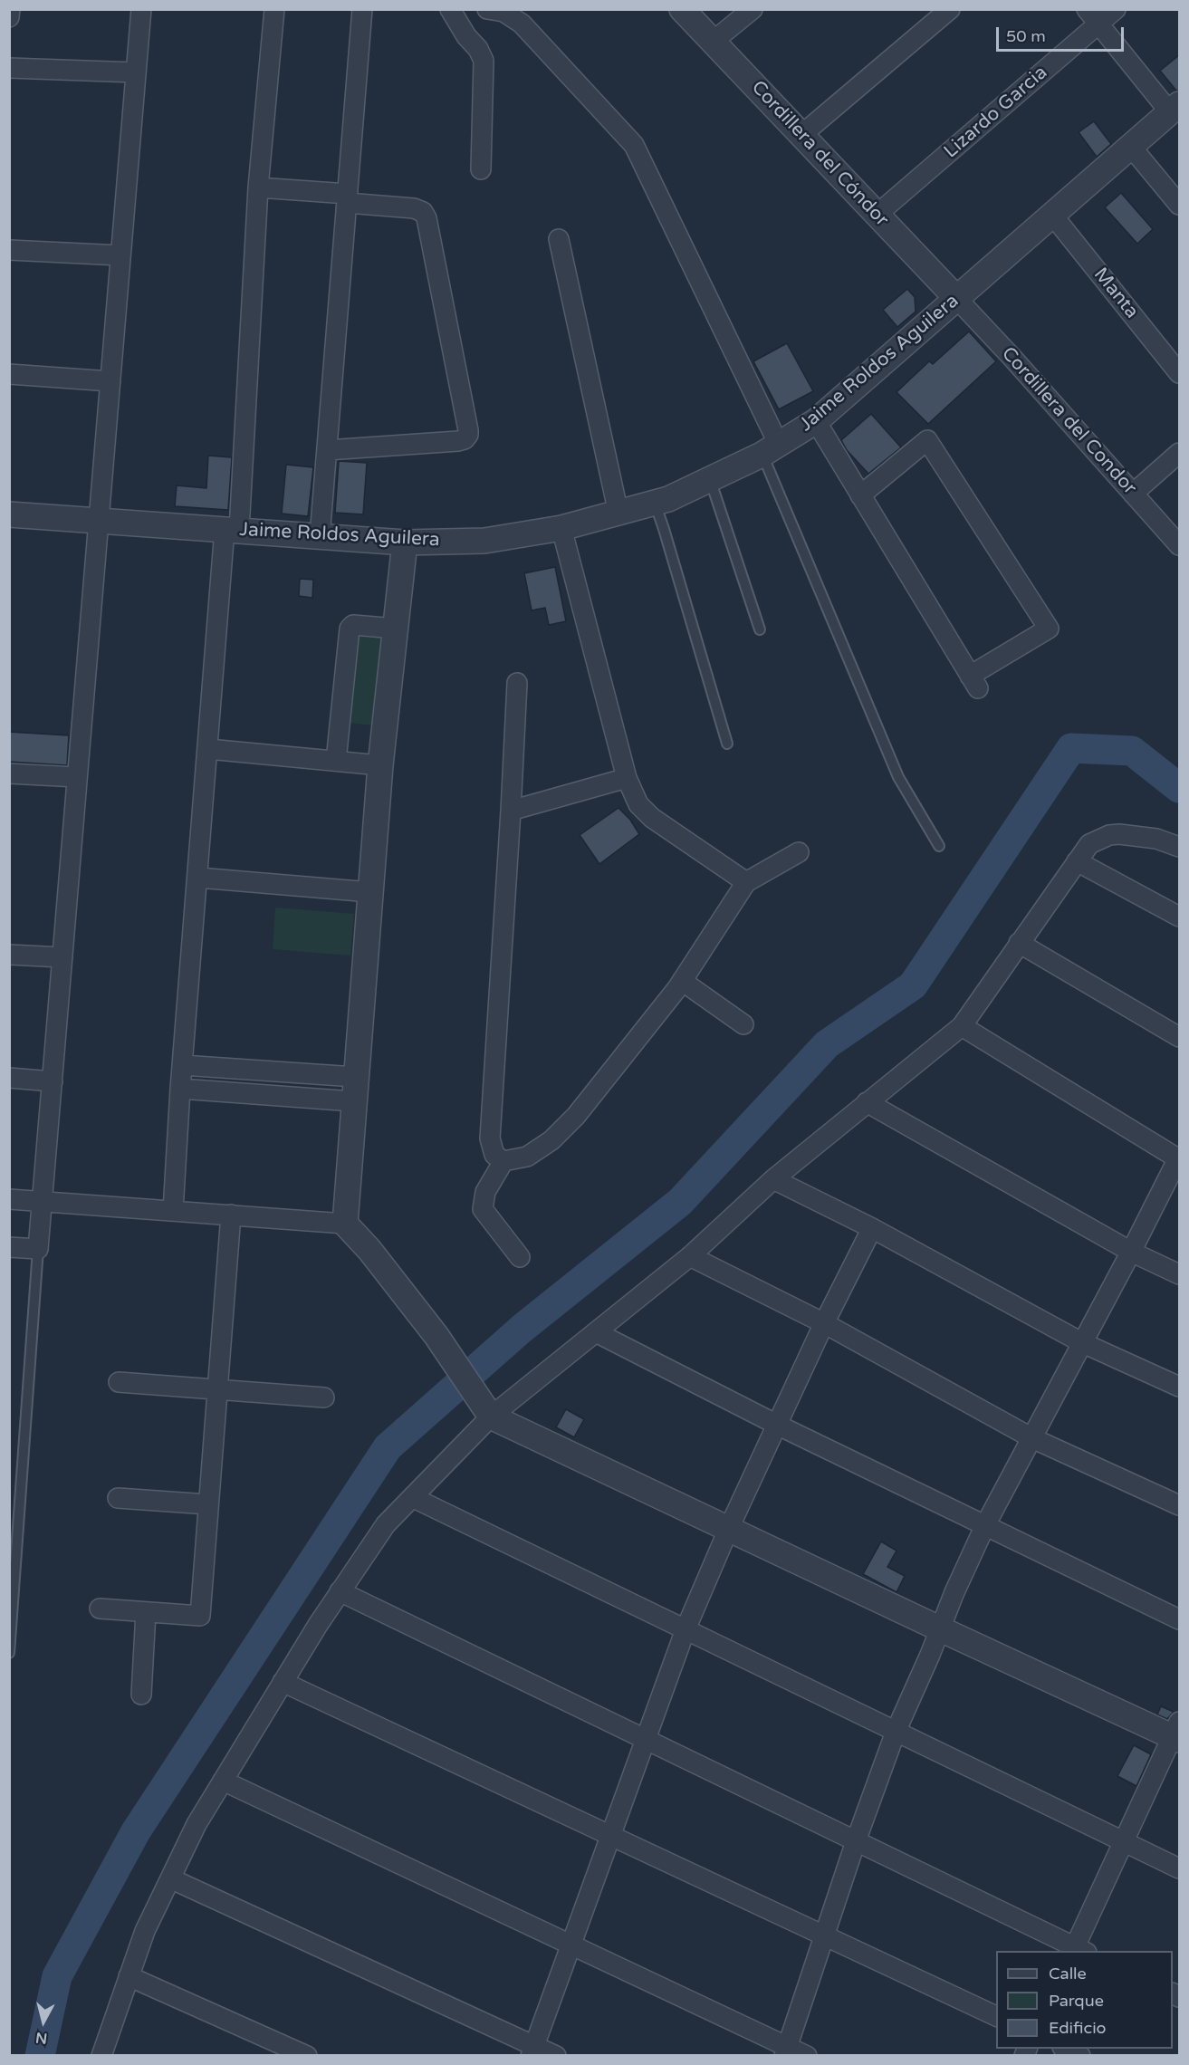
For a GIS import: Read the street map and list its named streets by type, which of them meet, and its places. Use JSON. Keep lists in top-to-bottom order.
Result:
{
  "streets": {
    "street": [
      "Lizardo Garcia",
      "Cordillera del Cóndor",
      "Manta",
      "Jaime Roldos Aguilera",
      "Cordillera del Condor"
    ]
  },
  "crossings": [
    ["Lizardo Garcia", "Cordillera del Cóndor"],
    ["Cordillera del Cóndor", "Jaime Roldos Aguilera"],
    ["Cordillera del Cóndor", "Cordillera del Condor"],
    ["Manta", "Jaime Roldos Aguilera"],
    ["Jaime Roldos Aguilera", "Cordillera del Condor"]
  ],
  "legend": ["Calle", "Parque", "Edificio"],
  "scale_bar": "50 m",
  "north": "bottom"
}
